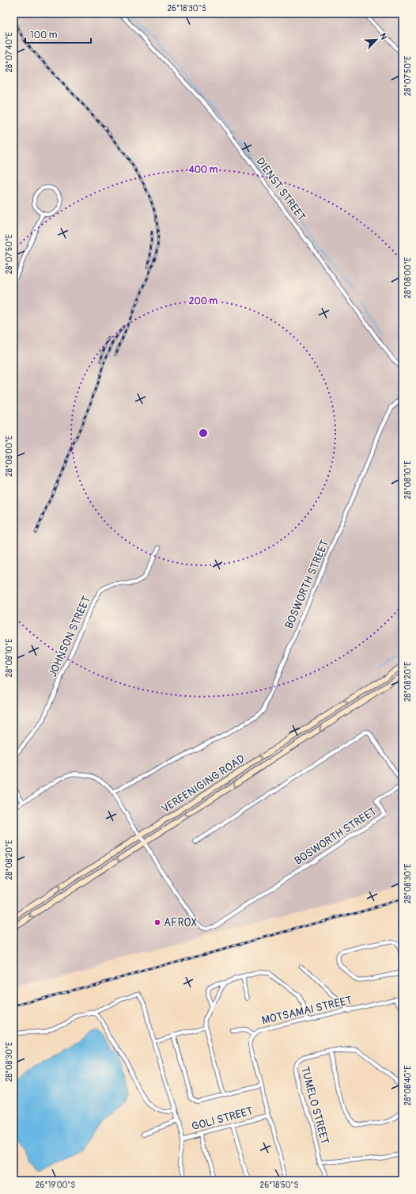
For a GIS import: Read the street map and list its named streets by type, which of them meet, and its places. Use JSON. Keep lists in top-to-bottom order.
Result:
{
  "streets": {
    "main road": ["VEREENIGING ROAD"],
    "street": [
      "DIENST STREET",
      "BOSWORTH STREET",
      "JOHNSON STREET",
      "MOTSAMAI STREET",
      "TUMELO STREET",
      "GOLI STREET"
    ]
  },
  "crossings": [
    ["BOSWORTH STREET", "VEREENIGING ROAD"],
    ["MOTSAMAI STREET", "GOLI STREET"]
  ],
  "places": ["AFROX"],
  "scale_bar": "100 m",
  "north": "top right",
  "coordinates": [
    "26°18'30\"S",
    "28°07'40\"E",
    "28°07'50\"E",
    "28°08'00\"E",
    "28°08'10\"E",
    "28°08'20\"E",
    "28°08'30\"E",
    "28°08'40\"E",
    "26°19'00\"S",
    "26°18'50\"S"
  ],
  "rings": ["400 m", "200 m"]
}
